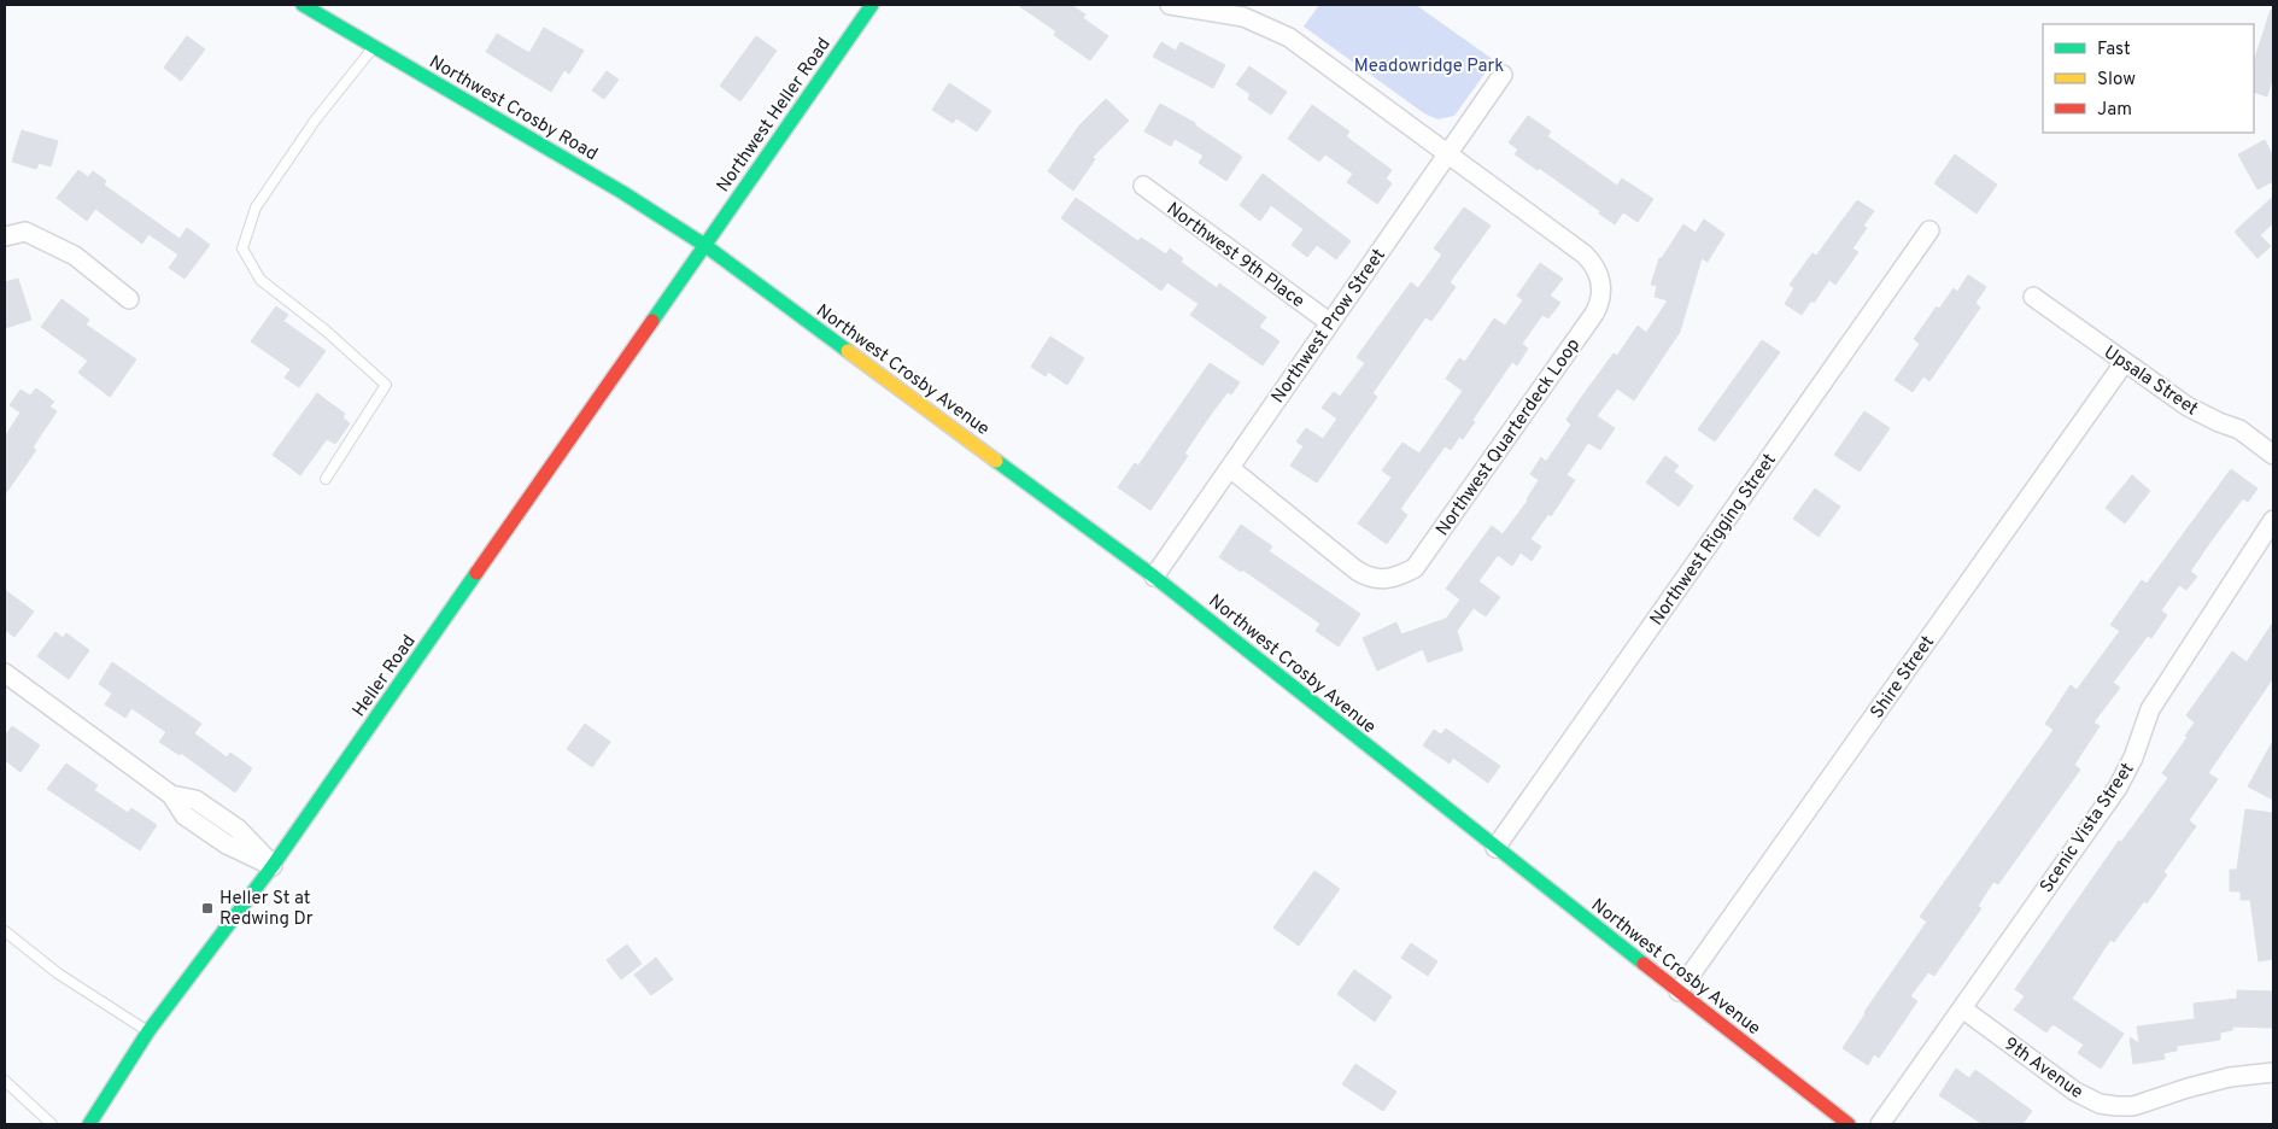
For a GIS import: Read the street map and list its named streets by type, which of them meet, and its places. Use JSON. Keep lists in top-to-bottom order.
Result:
{
  "streets": {
    "street": [
      "Northwest Crosby Road",
      "Northwest Heller Road",
      "Northwest 9th Place",
      "Northwest Prow Street",
      "Northwest Crosby Avenue",
      "Upsala Street",
      "Northwest Quarterdeck Loop",
      "Northwest Rigging Street",
      "Heller Road",
      "Shire Street",
      "Scenic Vista Street",
      "9th Avenue"
    ]
  },
  "crossings": [
    ["Northwest Crosby Road", "Northwest Heller Road"],
    ["Northwest Crosby Road", "Northwest Crosby Avenue"],
    ["Northwest Crosby Road", "Heller Road"],
    ["Northwest Heller Road", "Northwest Crosby Avenue"],
    ["Northwest Heller Road", "Heller Road"],
    ["Northwest 9th Place", "Northwest Prow Street"],
    ["Northwest Prow Street", "Northwest Crosby Avenue"],
    ["Northwest Prow Street", "Northwest Quarterdeck Loop"],
    ["Northwest Crosby Avenue", "Northwest Rigging Street"],
    ["Northwest Crosby Avenue", "Heller Road"],
    ["Northwest Crosby Avenue", "Shire Street"],
    ["Upsala Street", "Shire Street"],
    ["Scenic Vista Street", "9th Avenue"]
  ],
  "parks": ["Meadowridge Park"],
  "places": {
    "transit": ["Heller St at Redwing Dr"]
  },
  "legend": ["Fast", "Slow", "Jam"]
}
